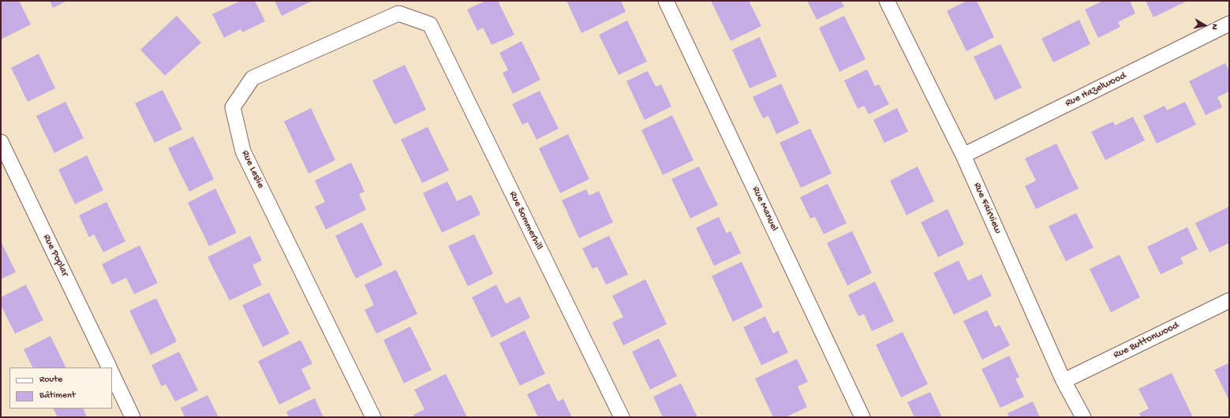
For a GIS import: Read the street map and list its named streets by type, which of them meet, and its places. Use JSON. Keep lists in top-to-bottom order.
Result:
{
  "streets": {
    "street": [
      "Rue Hazelwood",
      "Rue Leslie",
      "Rue Fairview",
      "Rue Manuel",
      "Rue Sommerhill",
      "Rue Poplar",
      "Rue Buttonwood"
    ]
  },
  "crossings": [
    ["Rue Hazelwood", "Rue Fairview"],
    ["Rue Leslie", "Rue Sommerhill"],
    ["Rue Fairview", "Rue Buttonwood"]
  ],
  "legend": ["Route", "Bâtiment"],
  "north": "right"
}
